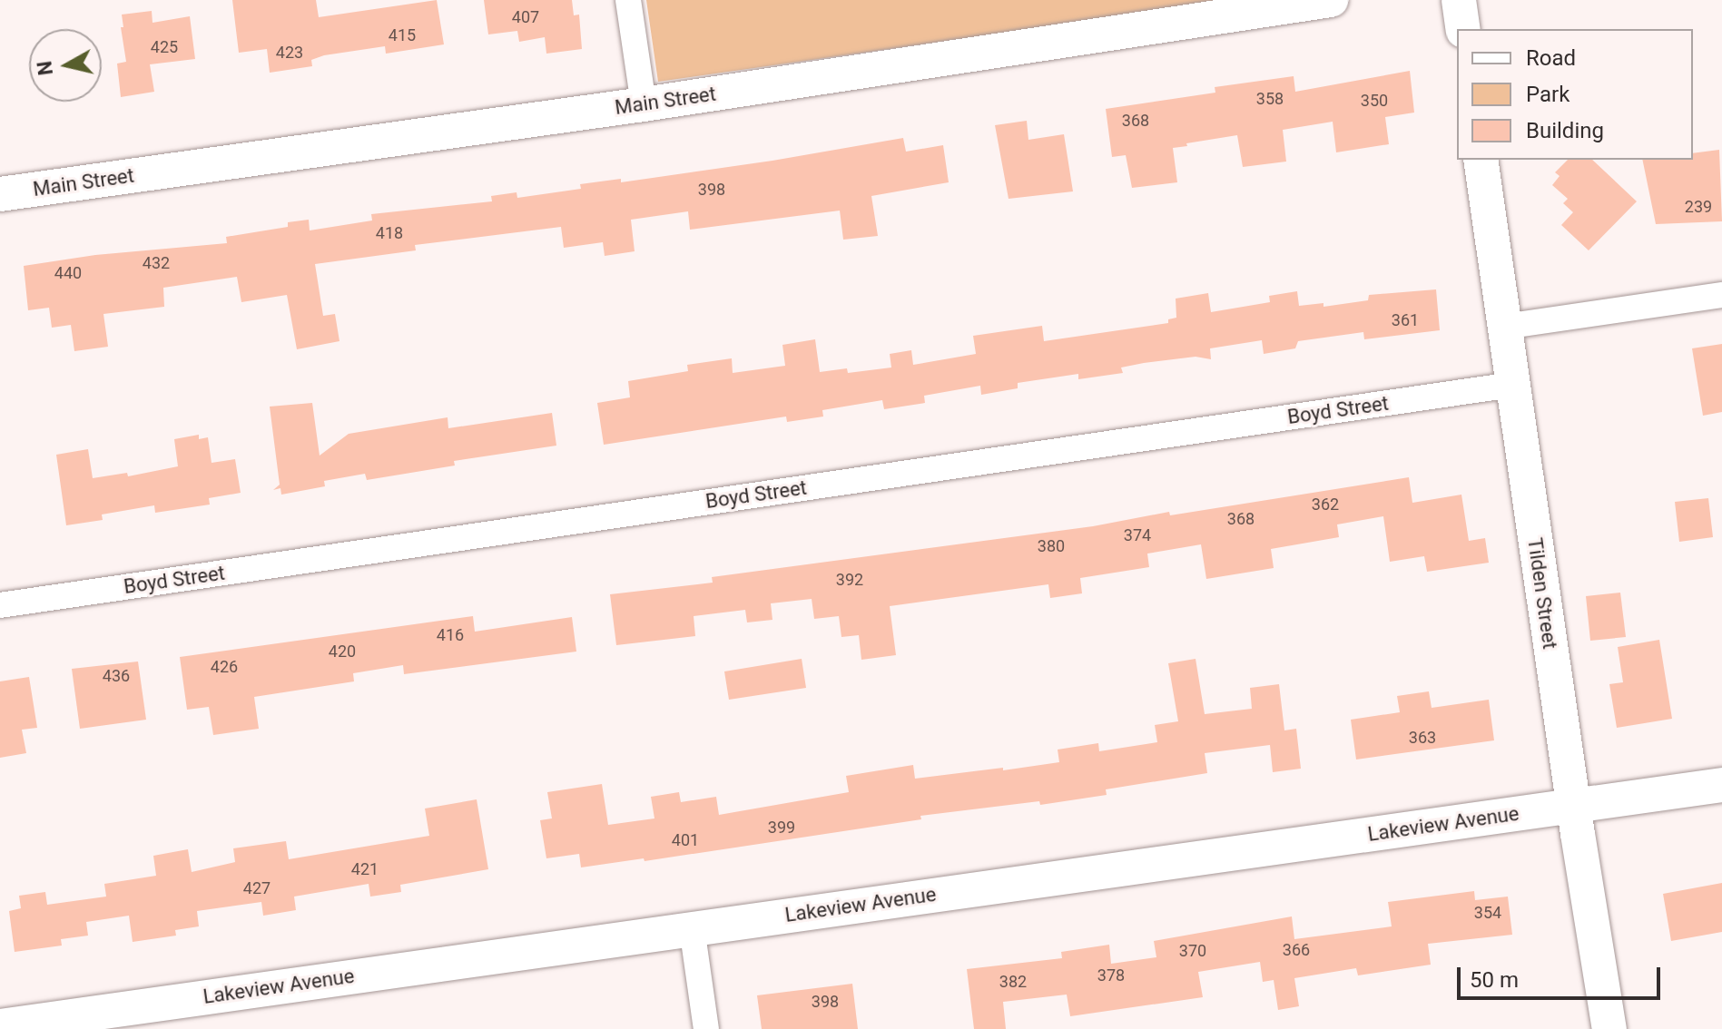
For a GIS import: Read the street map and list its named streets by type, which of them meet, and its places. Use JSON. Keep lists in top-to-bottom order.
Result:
{
  "streets": {
    "street": [
      "Main Street",
      "Boyd Street",
      "Tilden Street",
      "Lakeview Avenue"
    ]
  },
  "crossings": [
    ["Boyd Street", "Tilden Street"],
    ["Tilden Street", "Lakeview Avenue"]
  ],
  "house_numbers": [
    "407",
    "415",
    "425",
    "423",
    "358",
    "350",
    "368",
    "398",
    "239",
    "418",
    "432",
    "440",
    "361",
    "362",
    "368",
    "374",
    "380",
    "392",
    "416",
    "420",
    "426",
    "436",
    "363",
    "399",
    "401",
    "421",
    "427",
    "354",
    "366",
    "370",
    "378",
    "382",
    "398"
  ],
  "legend": ["Road", "Park", "Building"],
  "scale_bar": "50 m",
  "north": "left"
}
